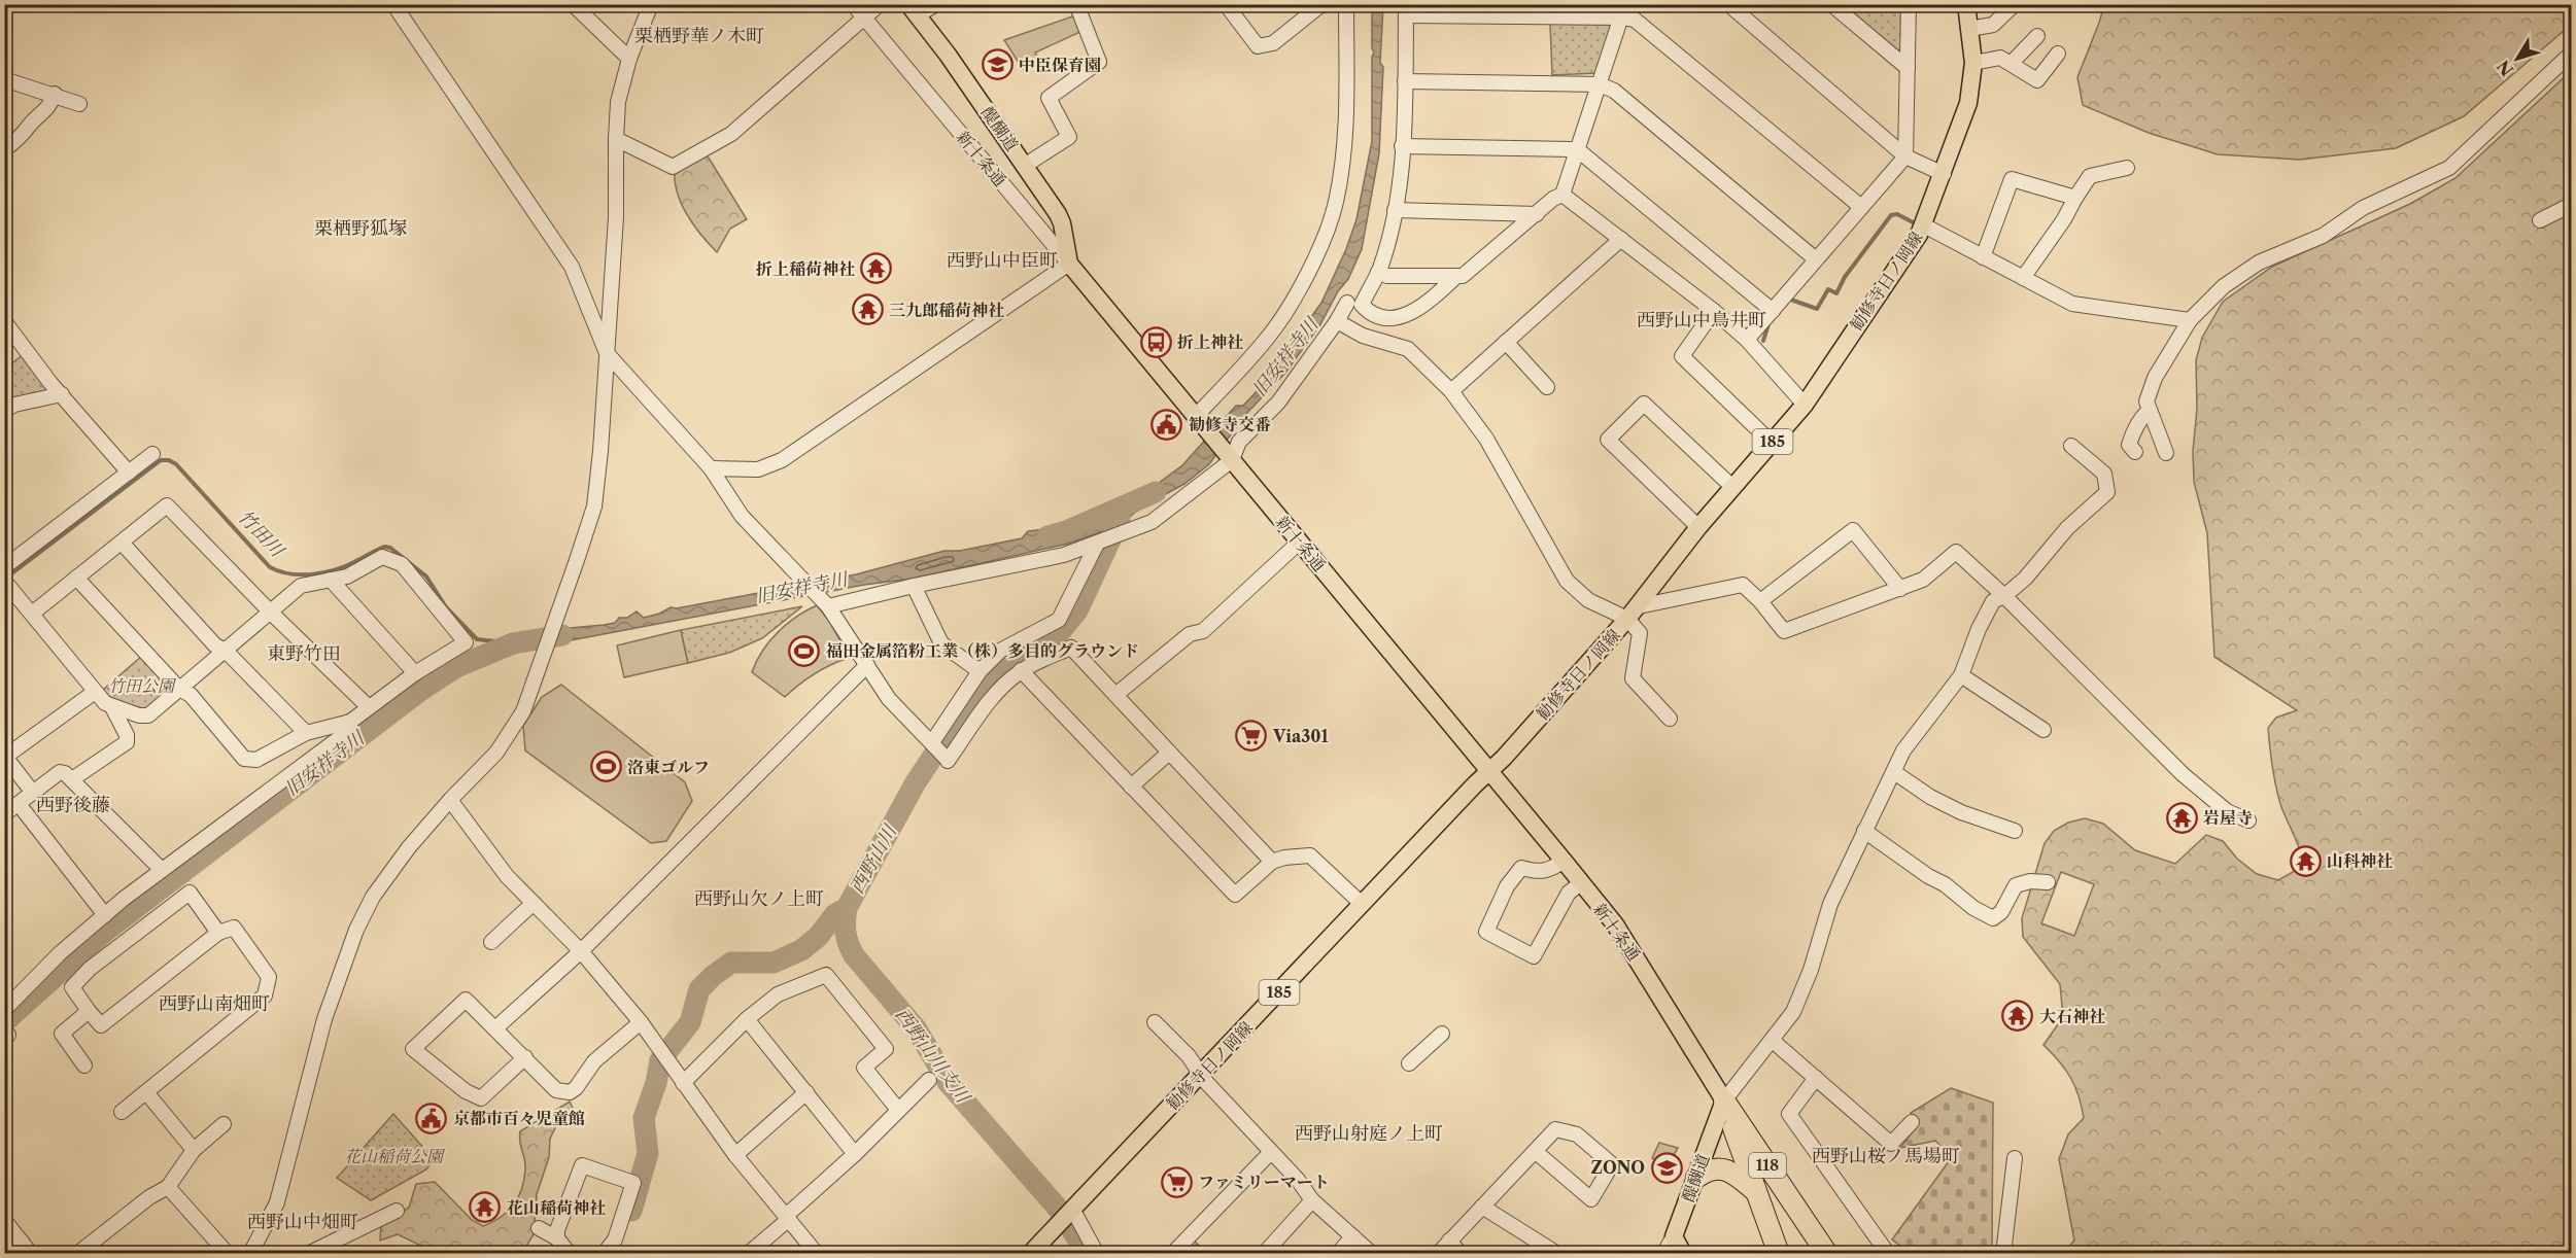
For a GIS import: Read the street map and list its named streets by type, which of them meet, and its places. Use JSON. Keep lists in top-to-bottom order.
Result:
{
  "streets": {
    "highway": ["118"],
    "main road": [
      "醍醐道",
      "新十条通",
      "勧修寺日ノ岡線",
      "185"
    ]
  },
  "crossings": [
    ["醍醐道", "新十条通"],
    ["醍醐道", "118"],
    ["新十条通", "勧修寺日ノ岡線"],
    ["新十条通", "118"]
  ],
  "districts": [
    "栗栖野華ノ木町",
    "栗栖野狐塚",
    "西野山中臣町",
    "西野山中鳥井町",
    "東野竹田",
    "西野後藤",
    "西野山欠ノ上町",
    "西野山南畑町",
    "西野山射庭ノ上町",
    "西野山桜ノ馬場町",
    "西野山中畑町"
  ],
  "water": [
    "旧安祥寺川",
    "竹田川",
    "西野山川",
    "西野山川支川"
  ],
  "parks": ["竹田公園", "花山稲荷公園"],
  "places": {
    "school or university": ["中臣保育園", "ZONO"],
    "temple": [
      "折上稲荷神社",
      "三九郎稲荷神社",
      "岩屋寺",
      "山科神社",
      "大石神社",
      "花山稲荷神社"
    ],
    "bus stop": ["折上神社"],
    "public building": ["勧修寺交番", "京都市百々児童館"],
    "sports": ["福田金属箔粉工業（株）多目的グラウンド", "洛東ゴルフ"],
    "supermarket": ["Via301", "ファミリーマート"]
  },
  "north": "bottom left"
}
